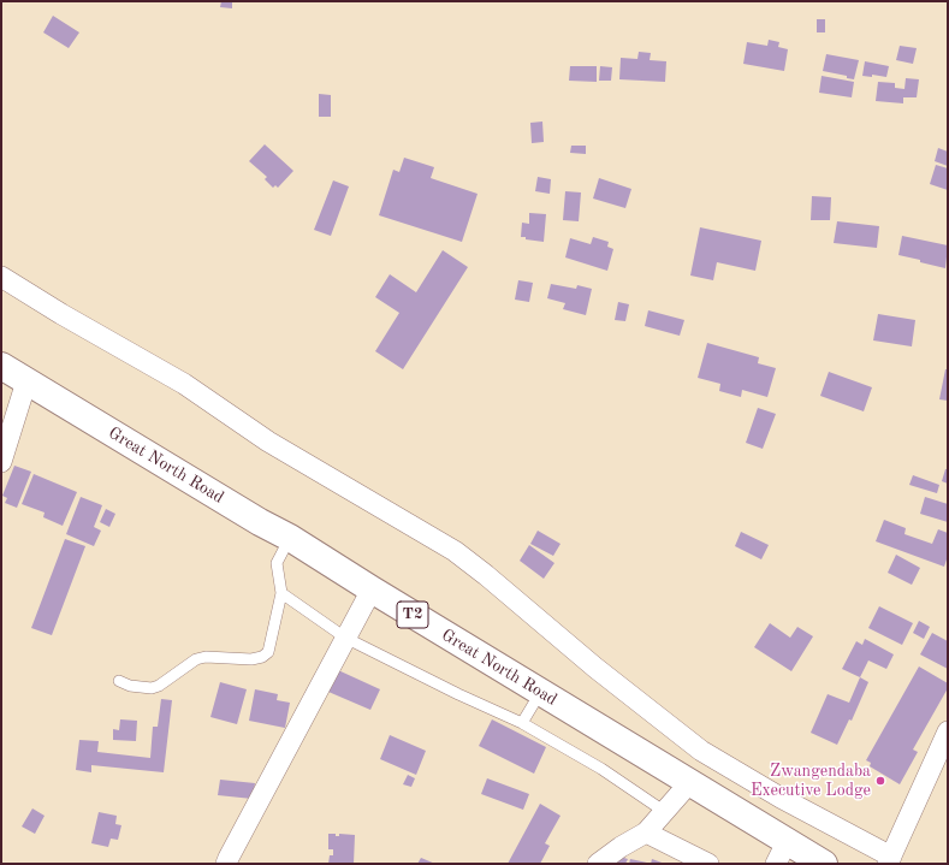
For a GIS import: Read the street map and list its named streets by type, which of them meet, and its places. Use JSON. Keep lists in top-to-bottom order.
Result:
{
  "streets": {
    "highway": ["Great North Road", "T2"]
  },
  "places": ["Zwangendaba Executive Lodge"]
}
